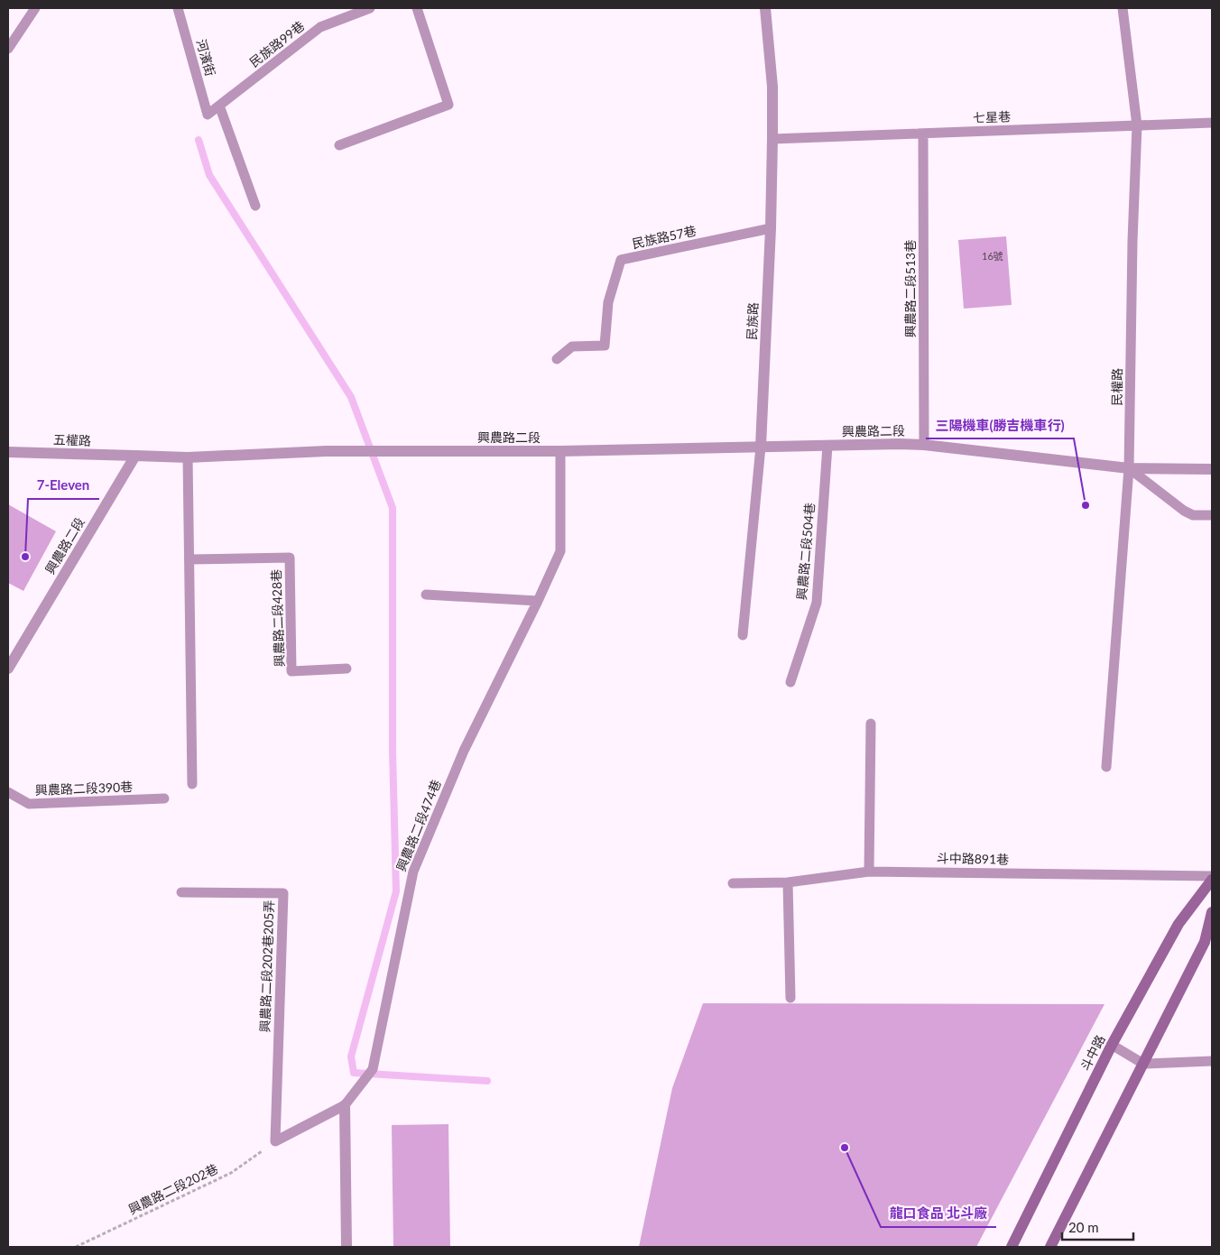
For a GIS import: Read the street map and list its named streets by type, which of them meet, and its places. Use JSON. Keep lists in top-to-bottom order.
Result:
{
  "streets": {
    "main road": ["斗中路"],
    "street": ["民族路", "興農路二段", "五權路"],
    "lane": [
      "民族路99巷",
      "河濱街",
      "七星巷",
      "民族路57巷",
      "興農路二段513巷",
      "民權路",
      "興農路二段504巷",
      "興農路二段428巷",
      "興農路二段390巷",
      "興農路二段474巷",
      "斗中路891巷",
      "興農路二段202巷205弄"
    ],
    "path": ["興農路二段202巷"]
  },
  "crossings": [
    ["民族路99巷", "河濱街"],
    ["七星巷", "興農路二段513巷"],
    ["七星巷", "民族路"],
    ["七星巷", "民權路"],
    ["民族路57巷", "民族路"],
    ["興農路二段513巷", "興農路二段"],
    ["民族路", "興農路二段"],
    ["民權路", "興農路二段"],
    ["興農路二段", "五權路"],
    ["興農路二段", "興農路二段504巷"],
    ["興農路二段", "興農路二段474巷"],
    ["興農路二段202巷205弄", "興農路二段202巷"]
  ],
  "places": ["三陽機車(勝吉機車行)", "7-Eleven", "龍口食品 北斗廠"],
  "house_numbers": ["16號"],
  "scale_bar": "20 m"
}
